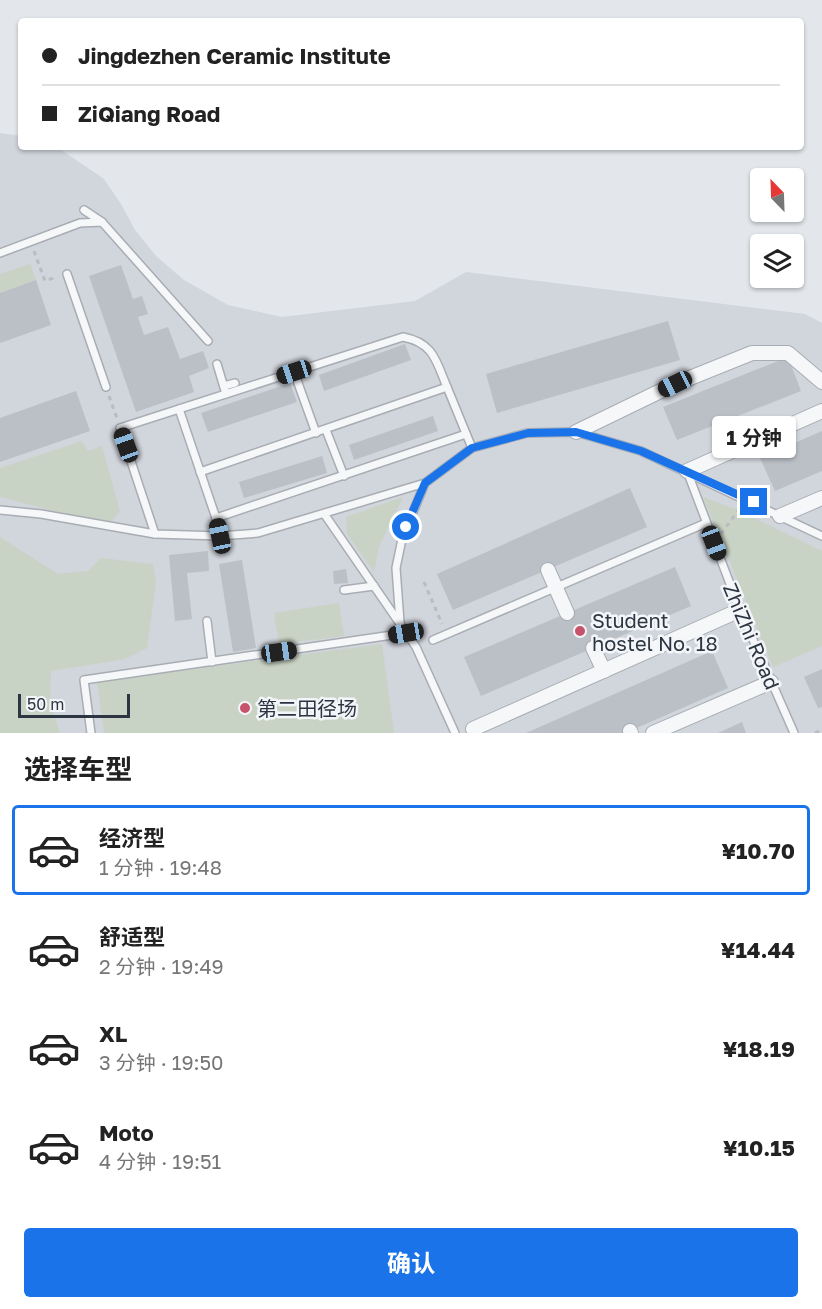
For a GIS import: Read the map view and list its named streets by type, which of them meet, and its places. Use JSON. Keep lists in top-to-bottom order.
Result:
{
  "streets": {
    "lane": ["ZhiZhi Road"]
  },
  "places": ["Student hostel No. 18", "第二田径场"],
  "scale_bar": "50 m",
  "north": "top left",
  "page": {
    "banner": ["Jingdezhen Ceramic Institute", "ZiQiang Road"],
    "bubble": "1 分钟",
    "scale": "50 m",
    "heading": "选择车型",
    "list": [
      {
        "name": "经济型",
        "note": "1 分钟 · 19:48",
        "value": "¥10.70"
      },
      {
        "name": "舒适型",
        "note": "2 分钟 · 19:49",
        "value": "¥14.44"
      },
      {
        "name": "XL",
        "note": "3 分钟 · 19:50",
        "value": "¥18.19"
      },
      {
        "name": "Moto",
        "note": "4 分钟 · 19:51",
        "value": "¥10.15"
      }
    ],
    "buttons": "确认"
  }
}
